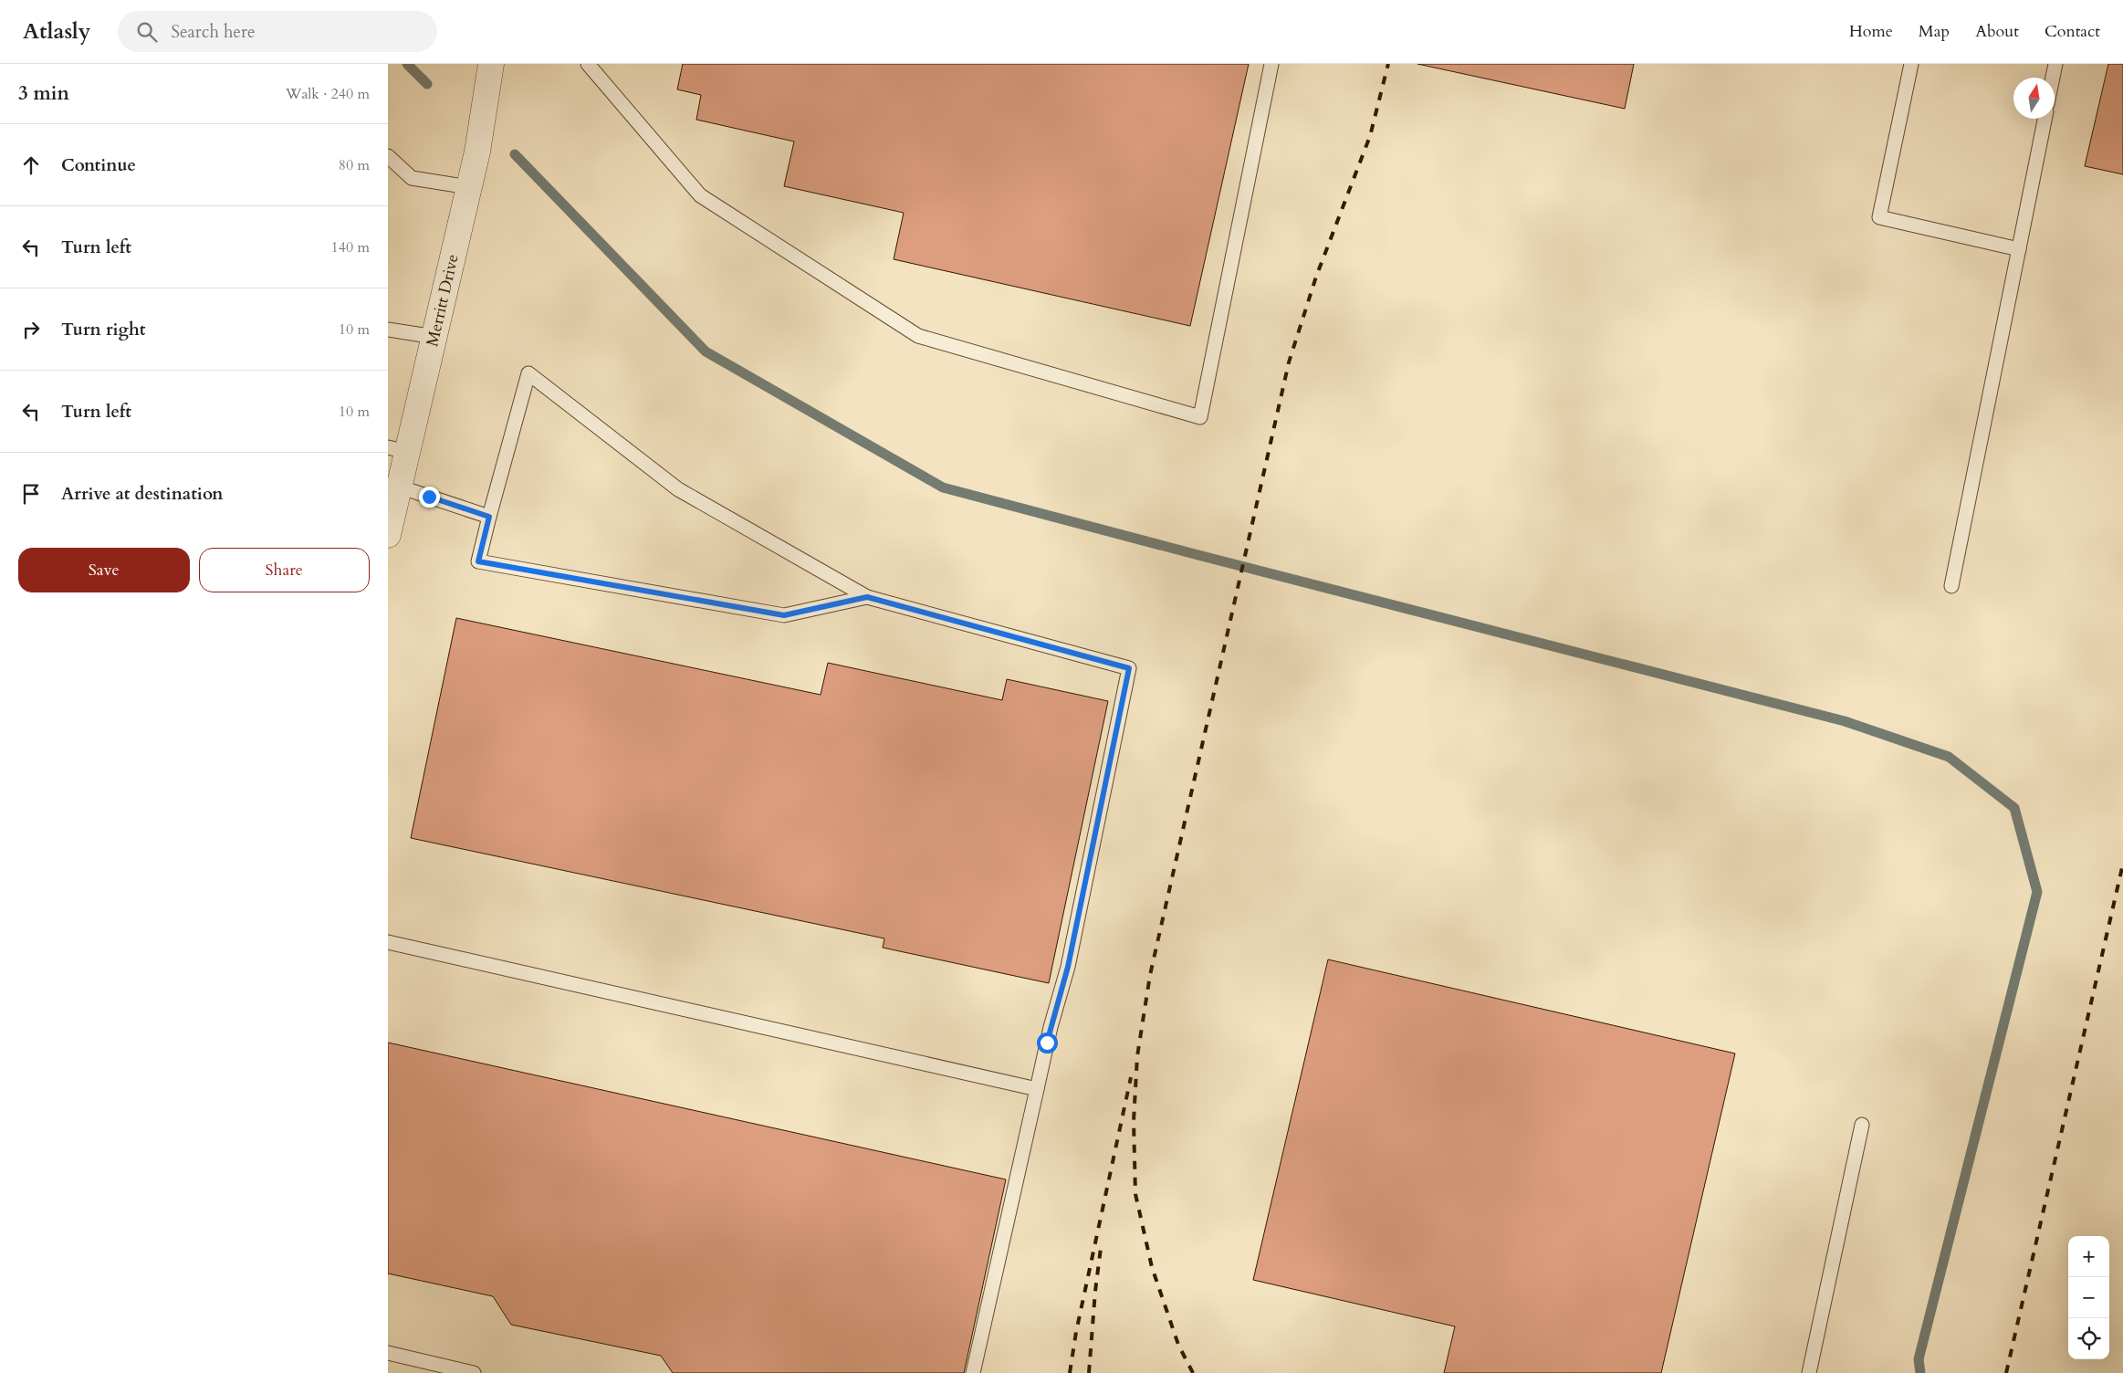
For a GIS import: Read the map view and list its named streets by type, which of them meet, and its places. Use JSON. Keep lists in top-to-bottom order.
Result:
{
  "streets": {
    "street": ["Merritt Drive"]
  },
  "north": "top",
  "page": {
    "header": "Atlasly",
    "search": "Search here",
    "nav": [
      "Home",
      "Map",
      "About",
      "Contact"
    ],
    "heading": ["3 min", "Walk · 240 m"],
    "list": [
      ["Continue", "80 m"],
      ["Turn left", "140 m"],
      ["Turn right", "10 m"],
      ["Turn left", "10 m"],
      "Arrive at destination"
    ],
    "buttons": ["Save", "Share"],
    "map_buttons": ["+", "−"]
  }
}
